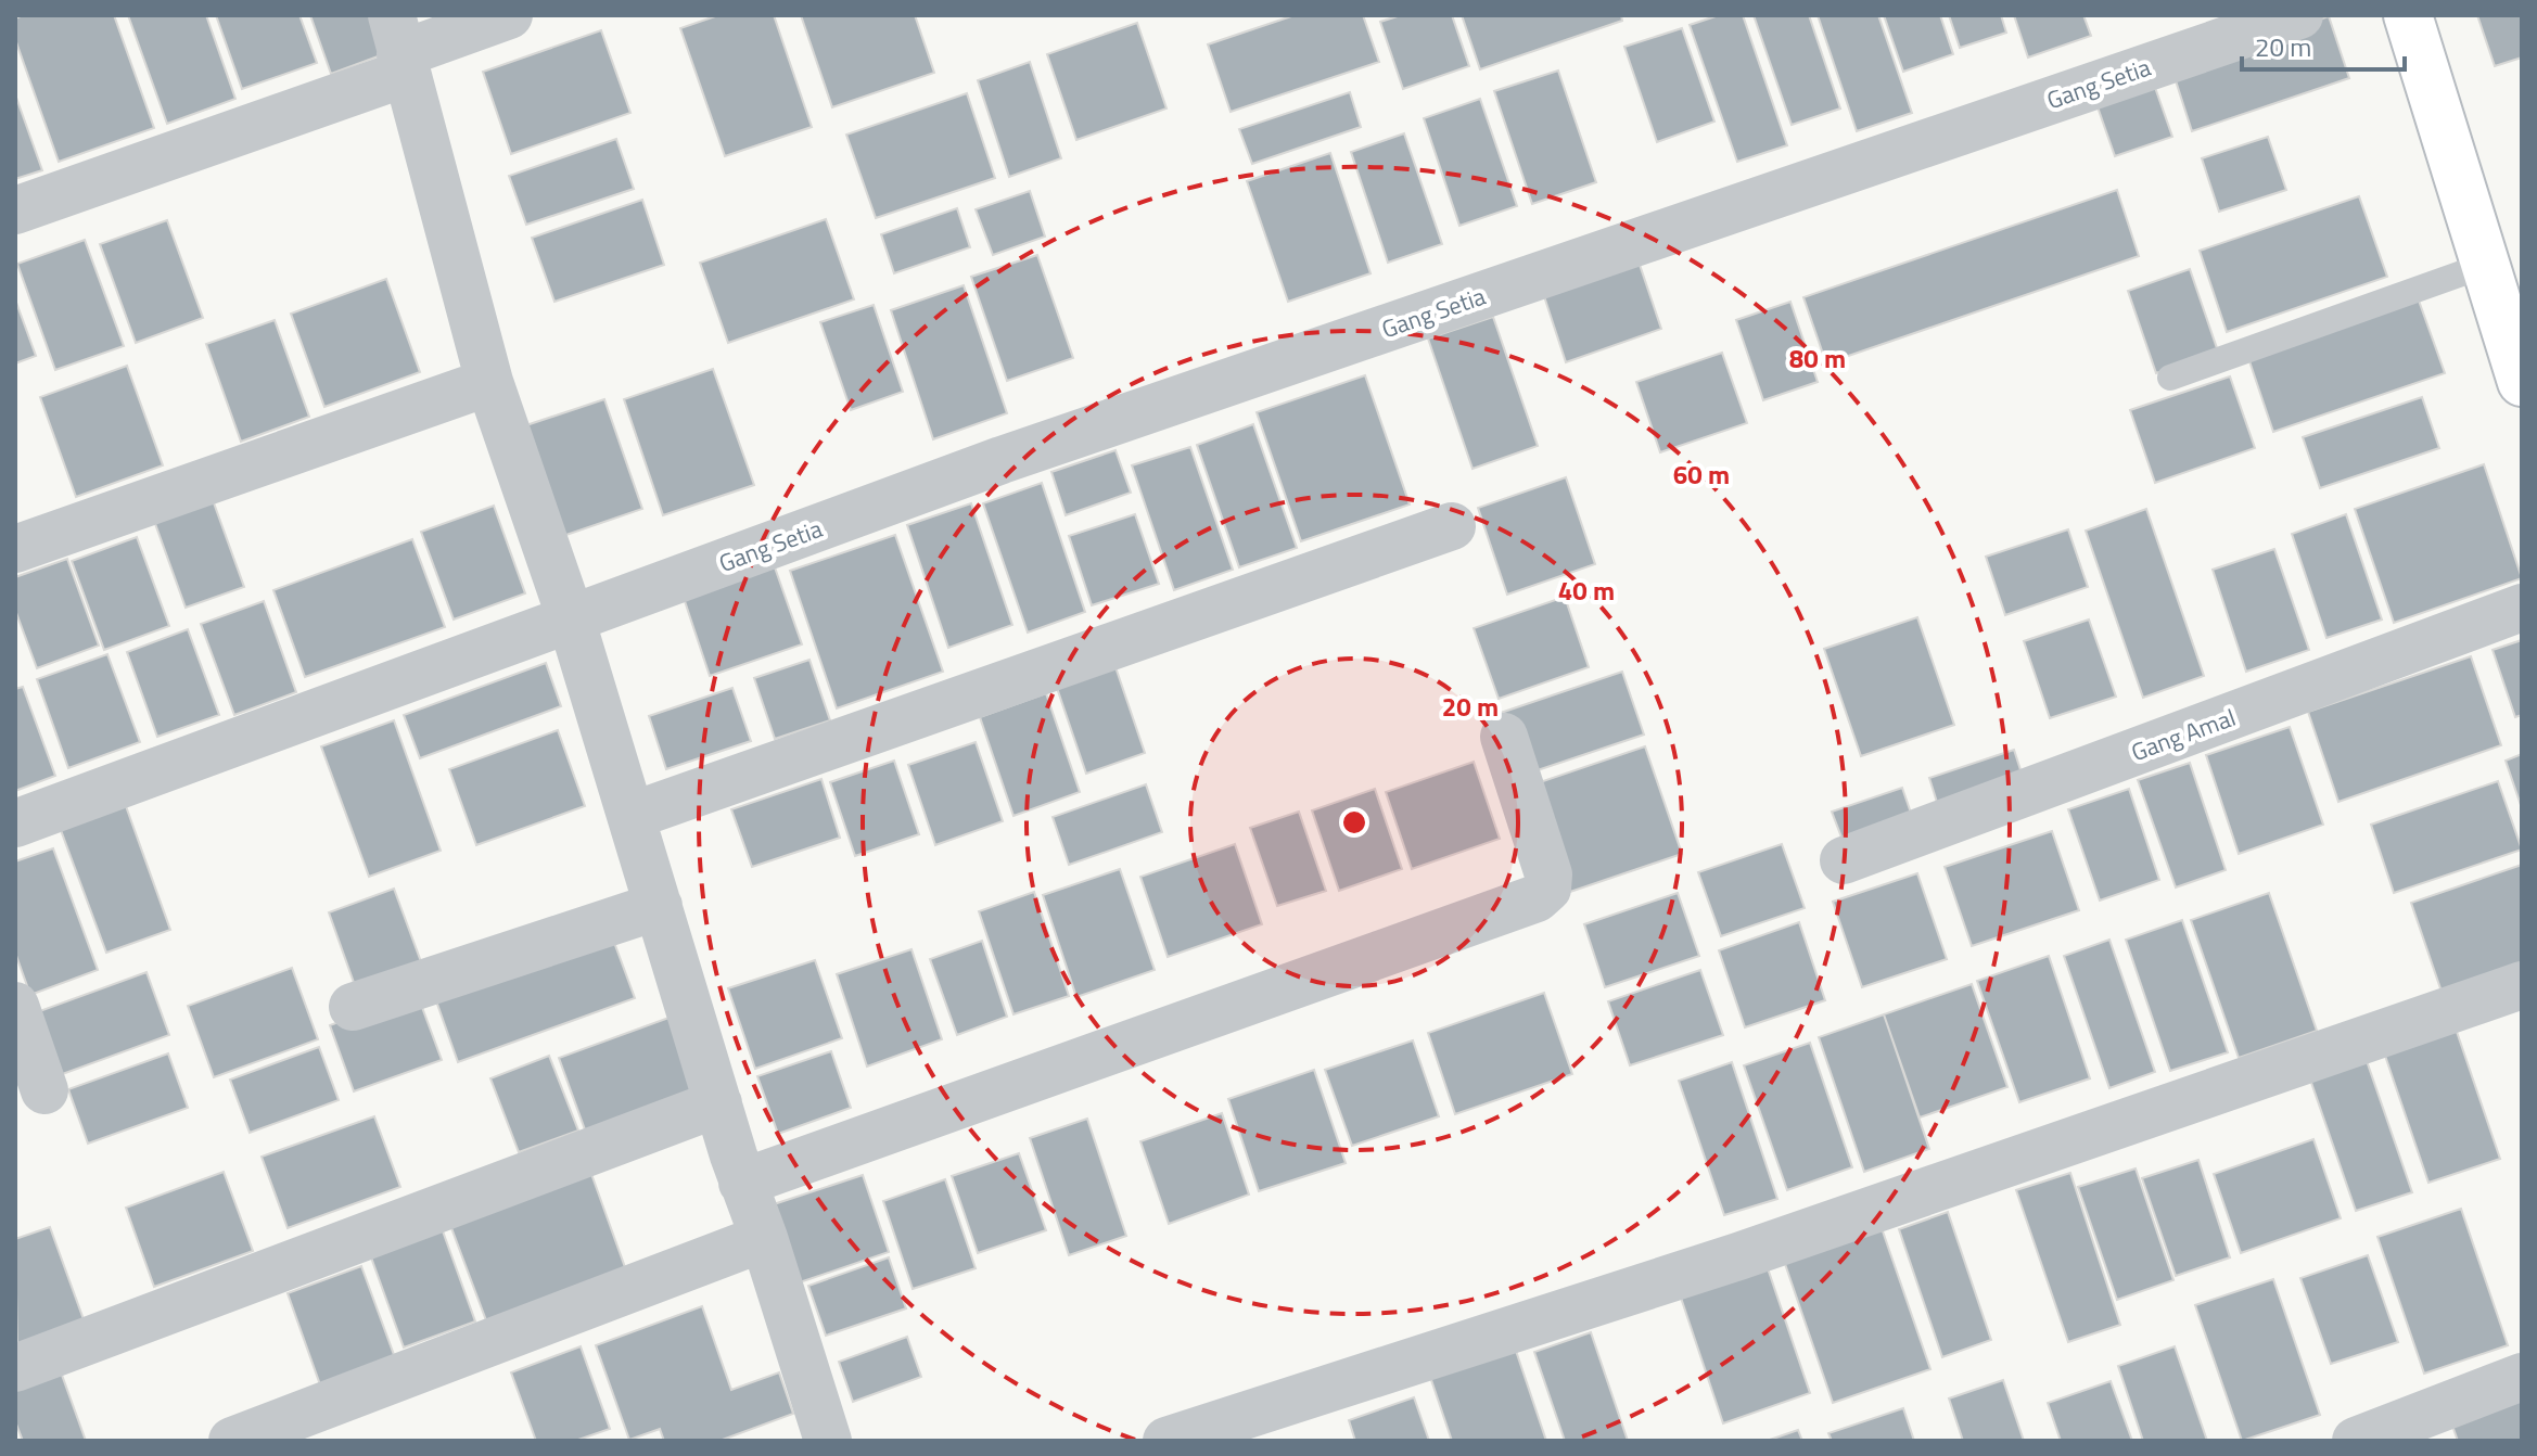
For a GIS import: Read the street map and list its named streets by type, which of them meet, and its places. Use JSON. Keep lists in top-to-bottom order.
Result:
{
  "streets": {
    "street": ["Gang Setia", "Gang Amal"]
  },
  "scale_bar": "20 m",
  "rings": [
    "80 m",
    "60 m",
    "40 m",
    "20 m"
  ]
}
